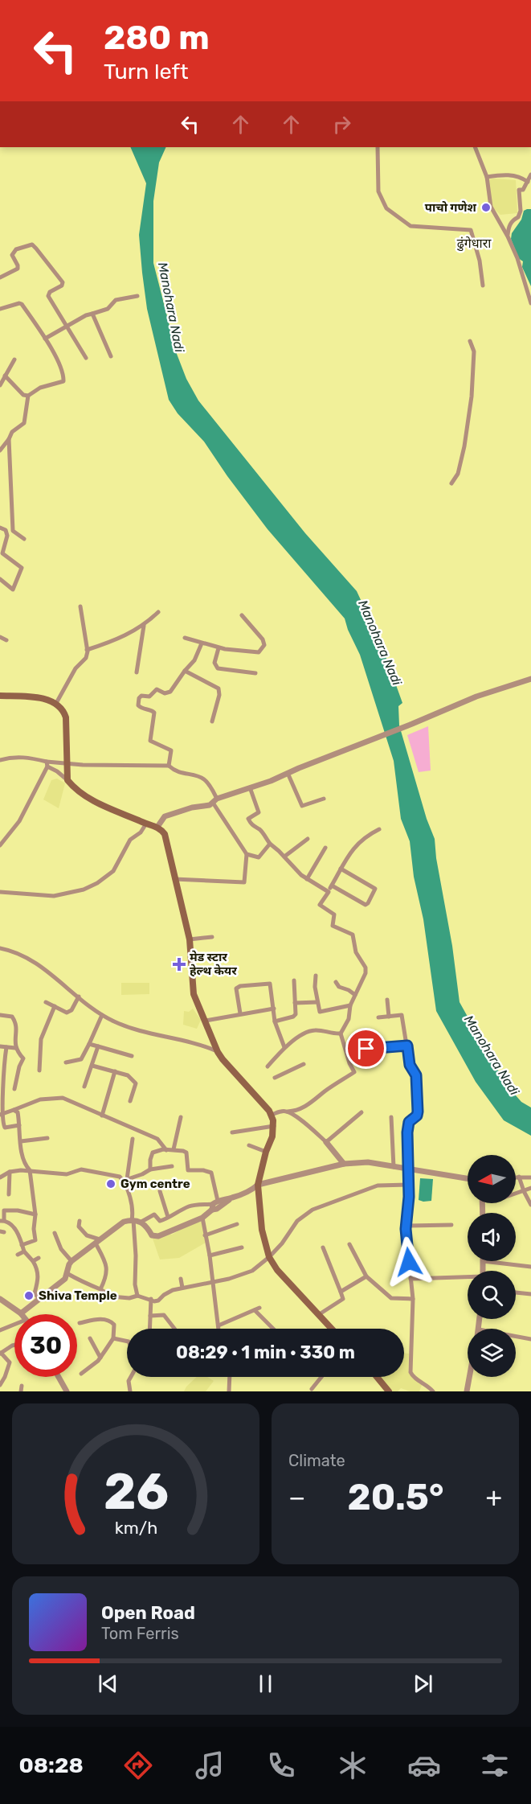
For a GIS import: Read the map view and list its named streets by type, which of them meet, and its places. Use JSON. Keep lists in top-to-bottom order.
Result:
{
  "districts": ["ढुंगेधारा"],
  "water": ["Manohara Nadi"],
  "places": {
    "other": ["पाचो गणेश", "Gym centre", "Shiva Temple"],
    "health": ["मेड स्टार हेल्थ केयर"]
  },
  "north": "left",
  "page": {
    "turn": ["280 m", "Turn left"],
    "limit": "30",
    "trip": "08:29 · 1 min · 330 m",
    "tile": "Climate",
    "heat": ["−", "20.5°", "+"],
    "song": ["Open Road", "Tom Ferris"],
    "tabs": "08:28",
    "gauge": ["26", "km/h"]
  }
}
